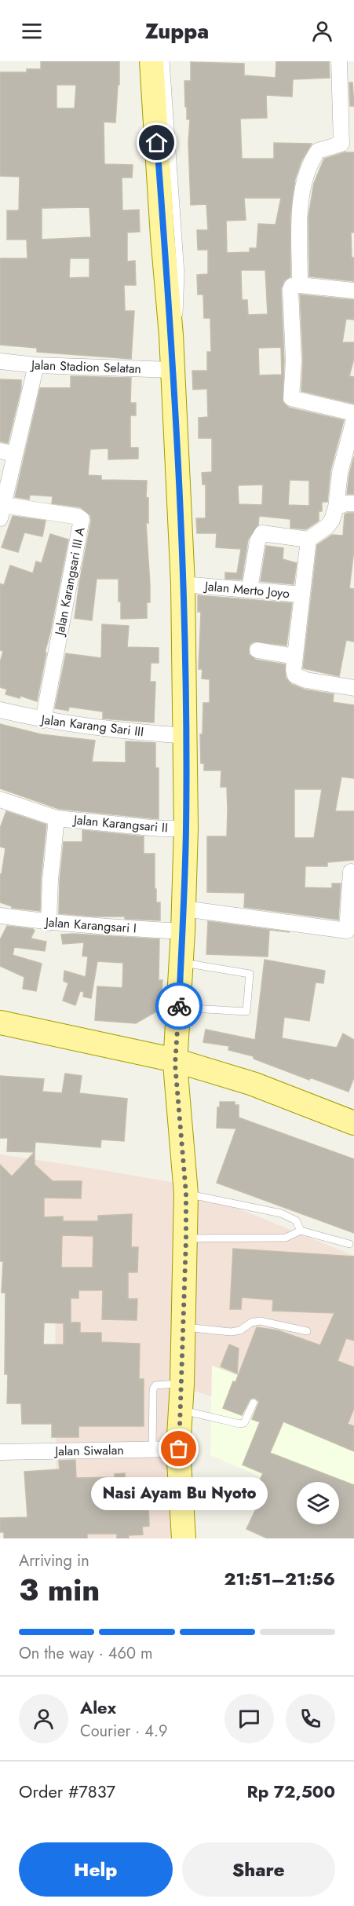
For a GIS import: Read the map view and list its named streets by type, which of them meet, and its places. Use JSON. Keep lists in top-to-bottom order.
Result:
{
  "streets": {
    "street": [
      "Jalan Stadion Selatan",
      "Jalan Karangsari III A",
      "Jalan Merto Joyo",
      "Jalan Karang Sari III",
      "Jalan Karangsari II",
      "Jalan Karangsari I",
      "Jalan Siwalan"
    ]
  },
  "crossings": [
    ["Jalan Karangsari III A", "Jalan Karang Sari III"],
    ["Jalan Karangsari II", "Jalan Karangsari I"]
  ],
  "places": ["Nasi Ayam Bu Nyoto"],
  "page": {
    "header": "Zuppa",
    "bubble": "Nasi Ayam Bu Nyoto",
    "heading": ["3 min", "Arriving in", "21:51–21:56"],
    "panel": [
      "Alex",
      "Courier · 4.9",
      "Order #7837",
      "Rp 72,500"
    ],
    "bar": "On the way · 460 m",
    "buttons": ["Help", "Share"]
  }
}
